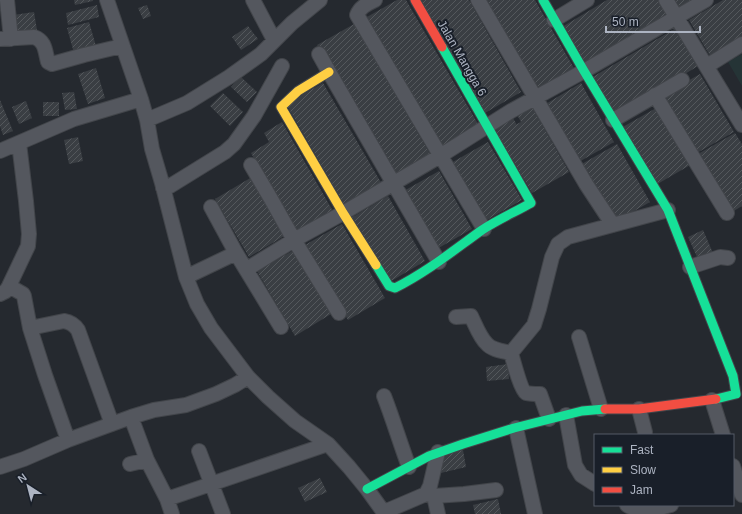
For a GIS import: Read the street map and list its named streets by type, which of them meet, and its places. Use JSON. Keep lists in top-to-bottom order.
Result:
{
  "streets": {
    "street": ["Jalan Mangga 6"]
  },
  "legend": ["Fast", "Slow", "Jam"],
  "scale_bar": "50 m",
  "north": "top left"
}
